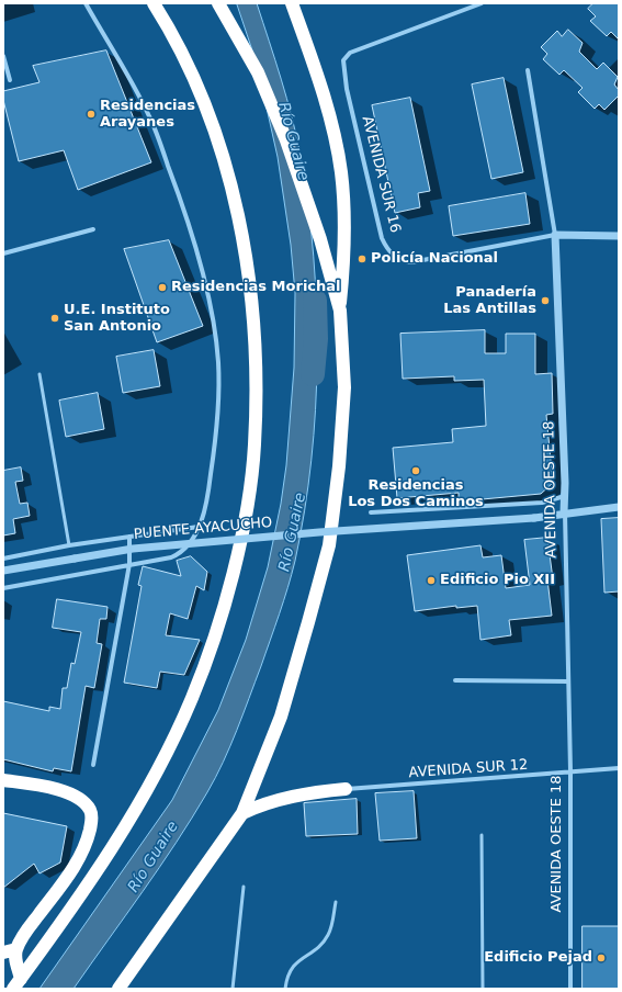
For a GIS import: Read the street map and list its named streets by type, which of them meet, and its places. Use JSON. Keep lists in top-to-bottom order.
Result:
{
  "streets": {
    "street": [
      "AVENIDA SUR 16",
      "AVENIDA OESTE 18",
      "PUENTE AYACUCHO",
      "AVENIDA SUR 12"
    ]
  },
  "crossings": [
    ["AVENIDA SUR 16", "AVENIDA OESTE 18"],
    ["AVENIDA OESTE 18", "PUENTE AYACUCHO"],
    ["AVENIDA OESTE 18", "AVENIDA SUR 12"]
  ],
  "water": ["Río Guaire"],
  "places": [
    "Residencias Arayanes",
    "Policía Nacional",
    "Residencias Morichal",
    "Panadería Las Antillas",
    "U.E. Instituto San Antonio",
    "Residencias Los Dos Caminos",
    "Edificio Pio XII",
    "Edificio Pejad"
  ]
}
